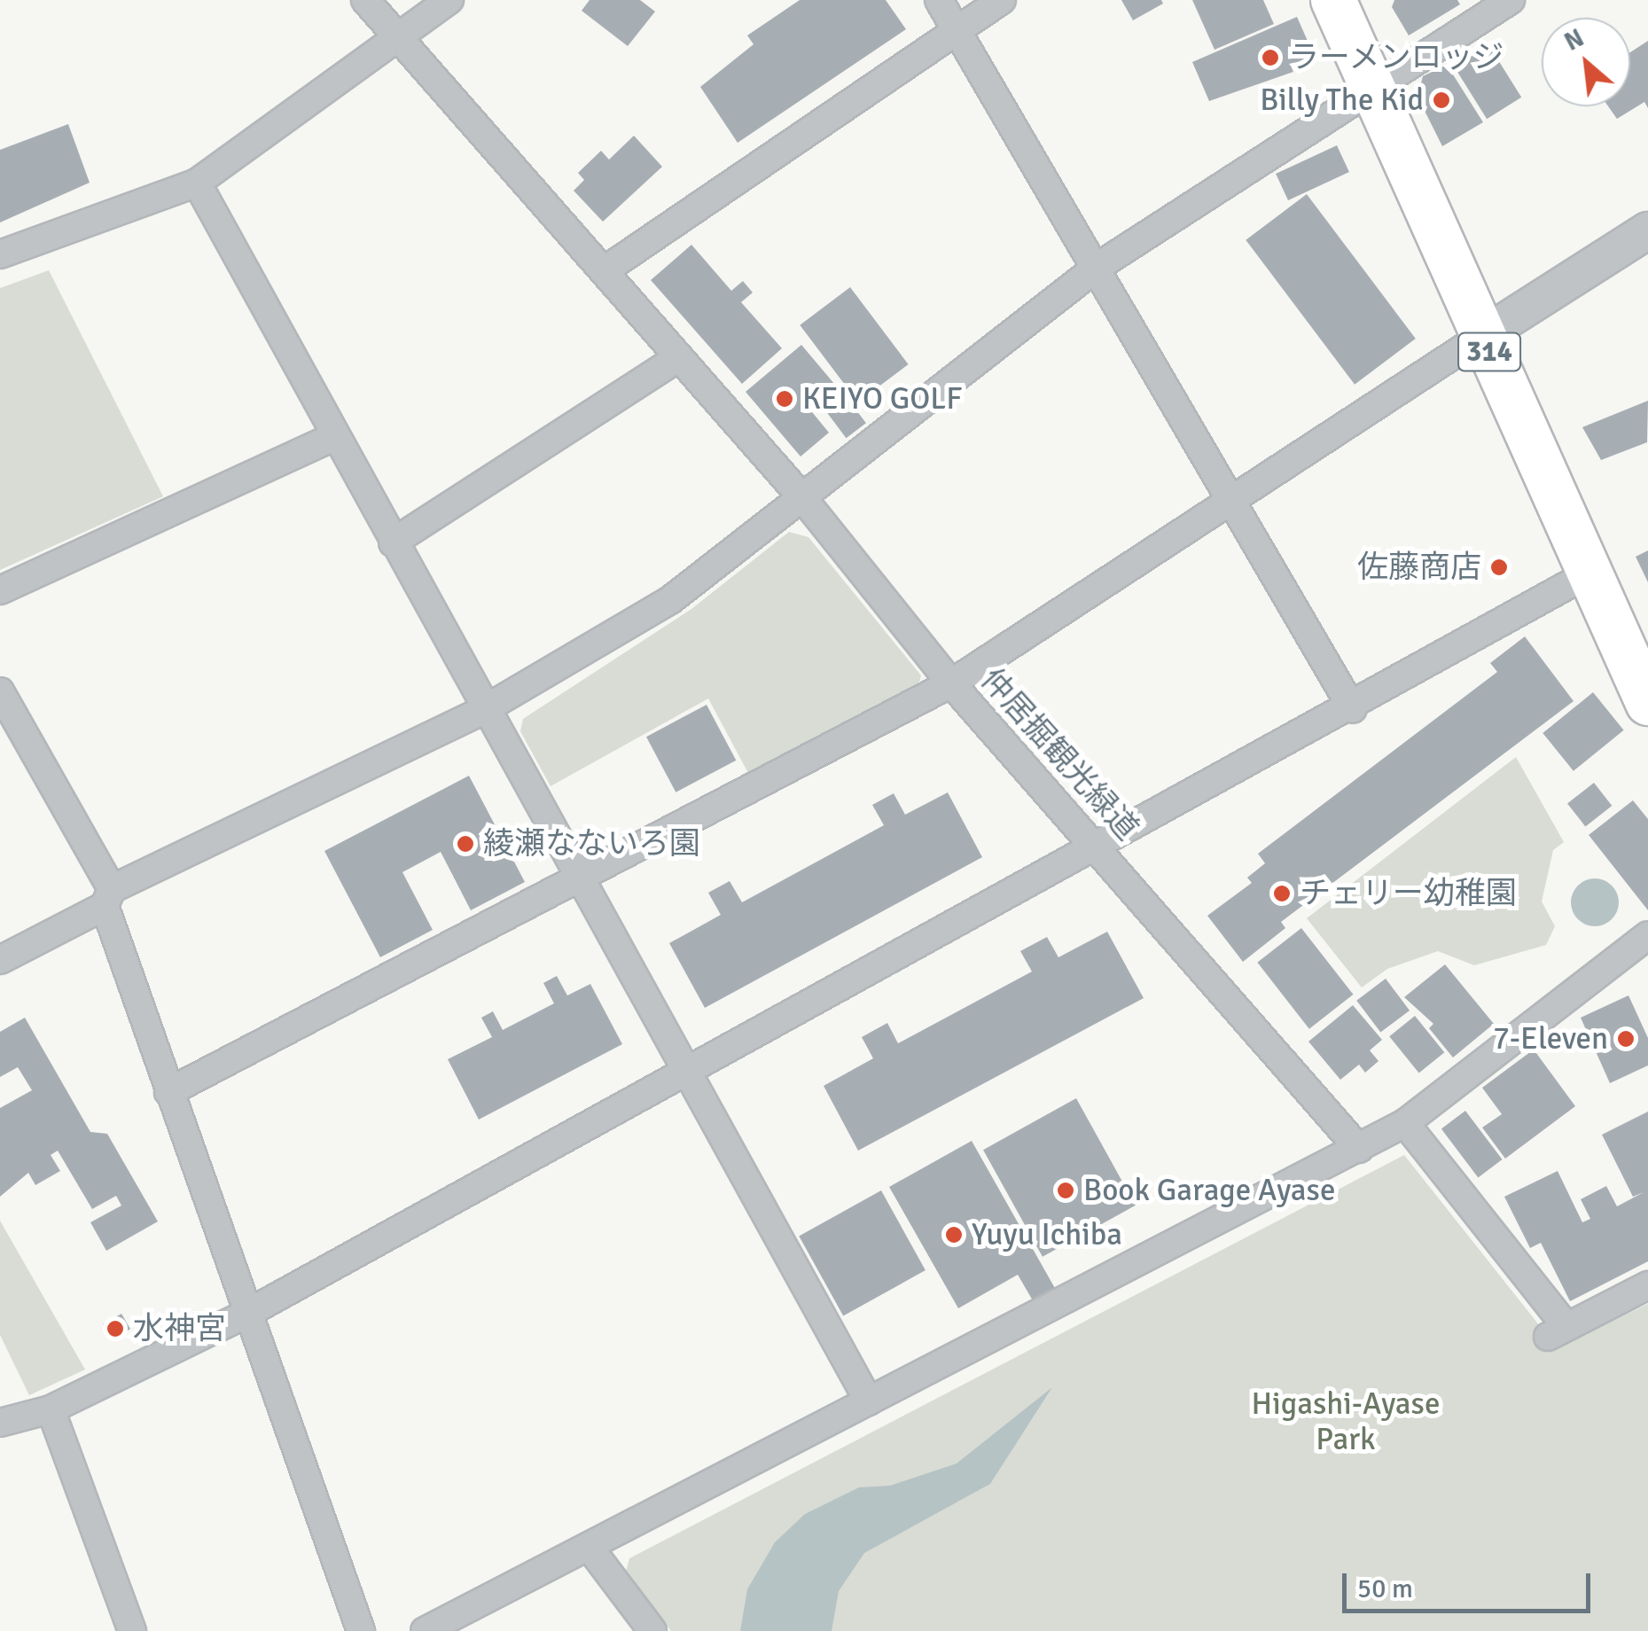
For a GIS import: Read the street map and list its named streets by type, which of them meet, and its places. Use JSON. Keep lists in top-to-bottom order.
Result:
{
  "streets": {
    "main road": ["314"],
    "street": ["仲居掘観光緑道"]
  },
  "crossings": [
    ["314", "仲居掘観光緑道"]
  ],
  "parks": ["Higashi-Ayase Park"],
  "places": [
    "ラーメンロッジ",
    "Billy The Kid",
    "KEIYO GOLF",
    "佐藤商店",
    "綾瀬なないろ園",
    "チェリー幼稚園",
    "7-Eleven",
    "Book Garage Ayase",
    "Yuyu Ichiba",
    "水神宮"
  ],
  "scale_bar": "50 m",
  "north": "top left"
}
